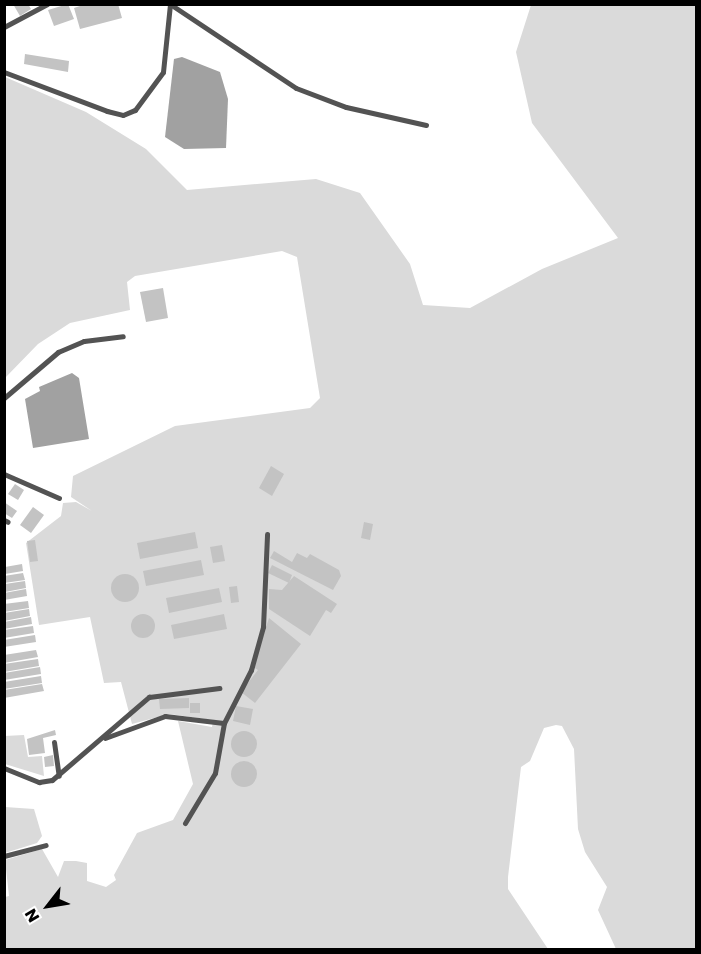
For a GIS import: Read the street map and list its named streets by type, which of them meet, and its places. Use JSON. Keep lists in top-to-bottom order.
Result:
{
  "north": "bottom left"
}
